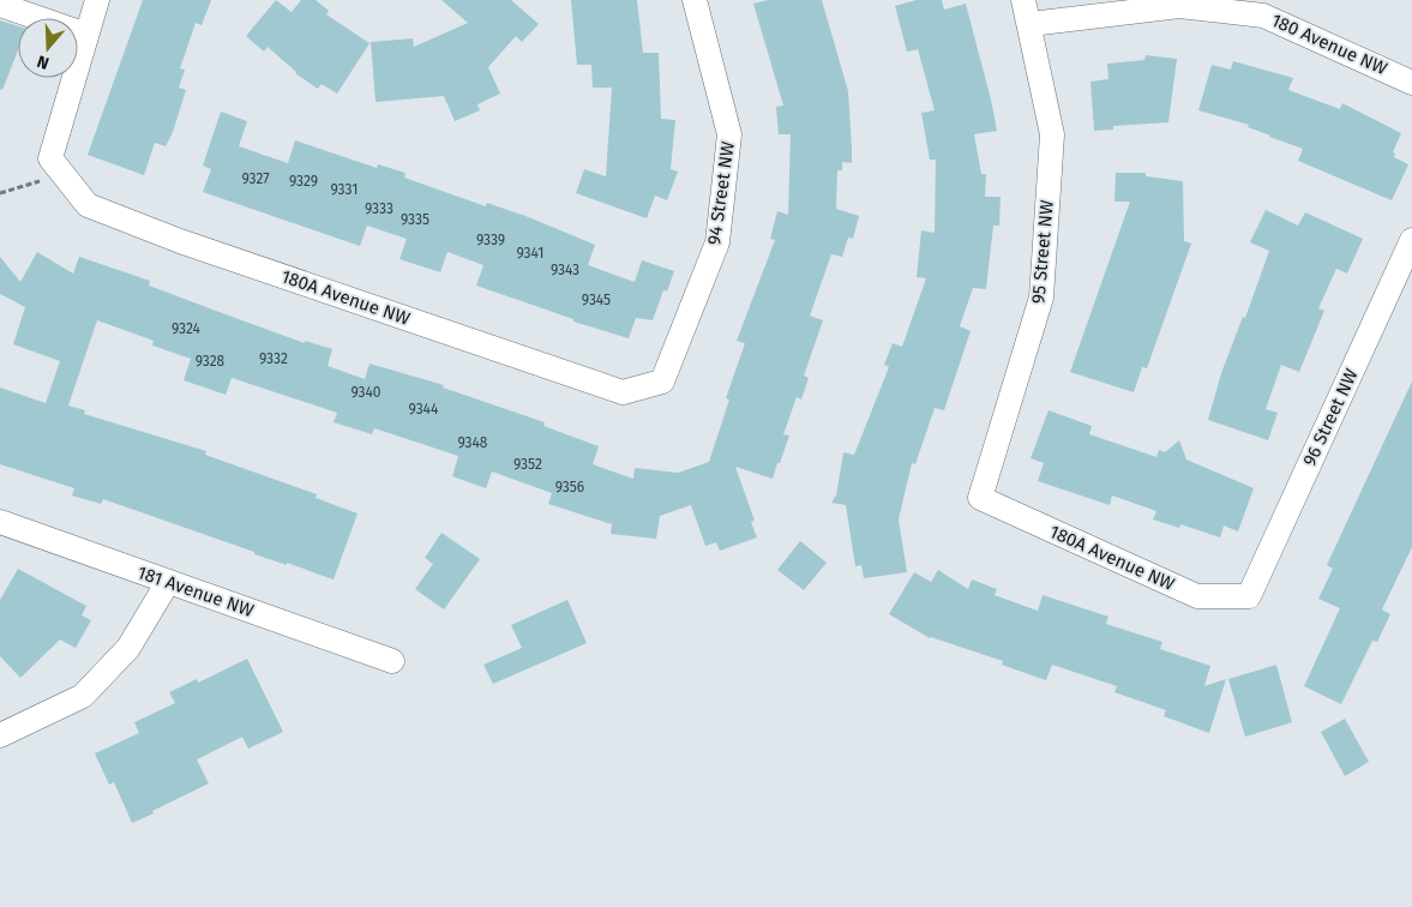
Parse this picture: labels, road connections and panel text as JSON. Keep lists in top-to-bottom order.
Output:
{
  "streets": {
    "street": [
      "180 Avenue NW",
      "94 Street NW",
      "95 Street NW",
      "180A Avenue NW",
      "96 Street NW",
      "181 Avenue NW"
    ]
  },
  "crossings": [
    ["180 Avenue NW", "95 Street NW"],
    ["94 Street NW", "180A Avenue NW"],
    ["95 Street NW", "180A Avenue NW"],
    ["180A Avenue NW", "96 Street NW"]
  ],
  "house_numbers": [
    "9327",
    "9329",
    "9331",
    "9333",
    "9335",
    "9339",
    "9341",
    "9343",
    "9345",
    "9324",
    "9332",
    "9328",
    "9340",
    "9344",
    "9348",
    "9352",
    "9356"
  ],
  "north": "bottom"
}
